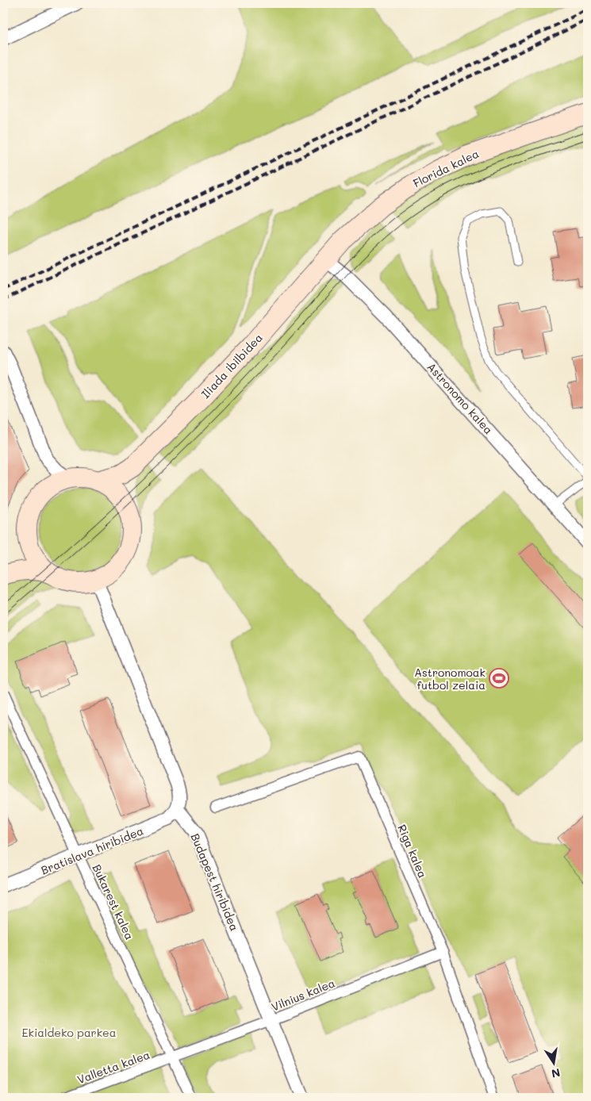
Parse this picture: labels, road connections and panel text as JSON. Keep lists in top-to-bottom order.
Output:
{
  "streets": {
    "main road": ["Florida kalea", "Iliada ibilbidea"],
    "street": [
      "Astronomo kalea",
      "Bratislava hiribidea",
      "Riga kalea",
      "Budapest hiribidea",
      "Bukarest kalea",
      "Vilnius kalea",
      "Valletta kalea"
    ]
  },
  "crossings": [
    ["Florida kalea", "Iliada ibilbidea"],
    ["Florida kalea", "Astronomo kalea"],
    ["Iliada ibilbidea", "Astronomo kalea"],
    ["Bratislava hiribidea", "Budapest hiribidea"],
    ["Bratislava hiribidea", "Bukarest kalea"],
    ["Riga kalea", "Vilnius kalea"],
    ["Budapest hiribidea", "Vilnius kalea"],
    ["Bukarest kalea", "Vilnius kalea"],
    ["Bukarest kalea", "Valletta kalea"],
    ["Vilnius kalea", "Valletta kalea"]
  ],
  "parks": ["Ekialdeko parkea"],
  "places": {
    "sports": ["Astronomoak futbol zelaia"]
  },
  "north": "bottom"
}
